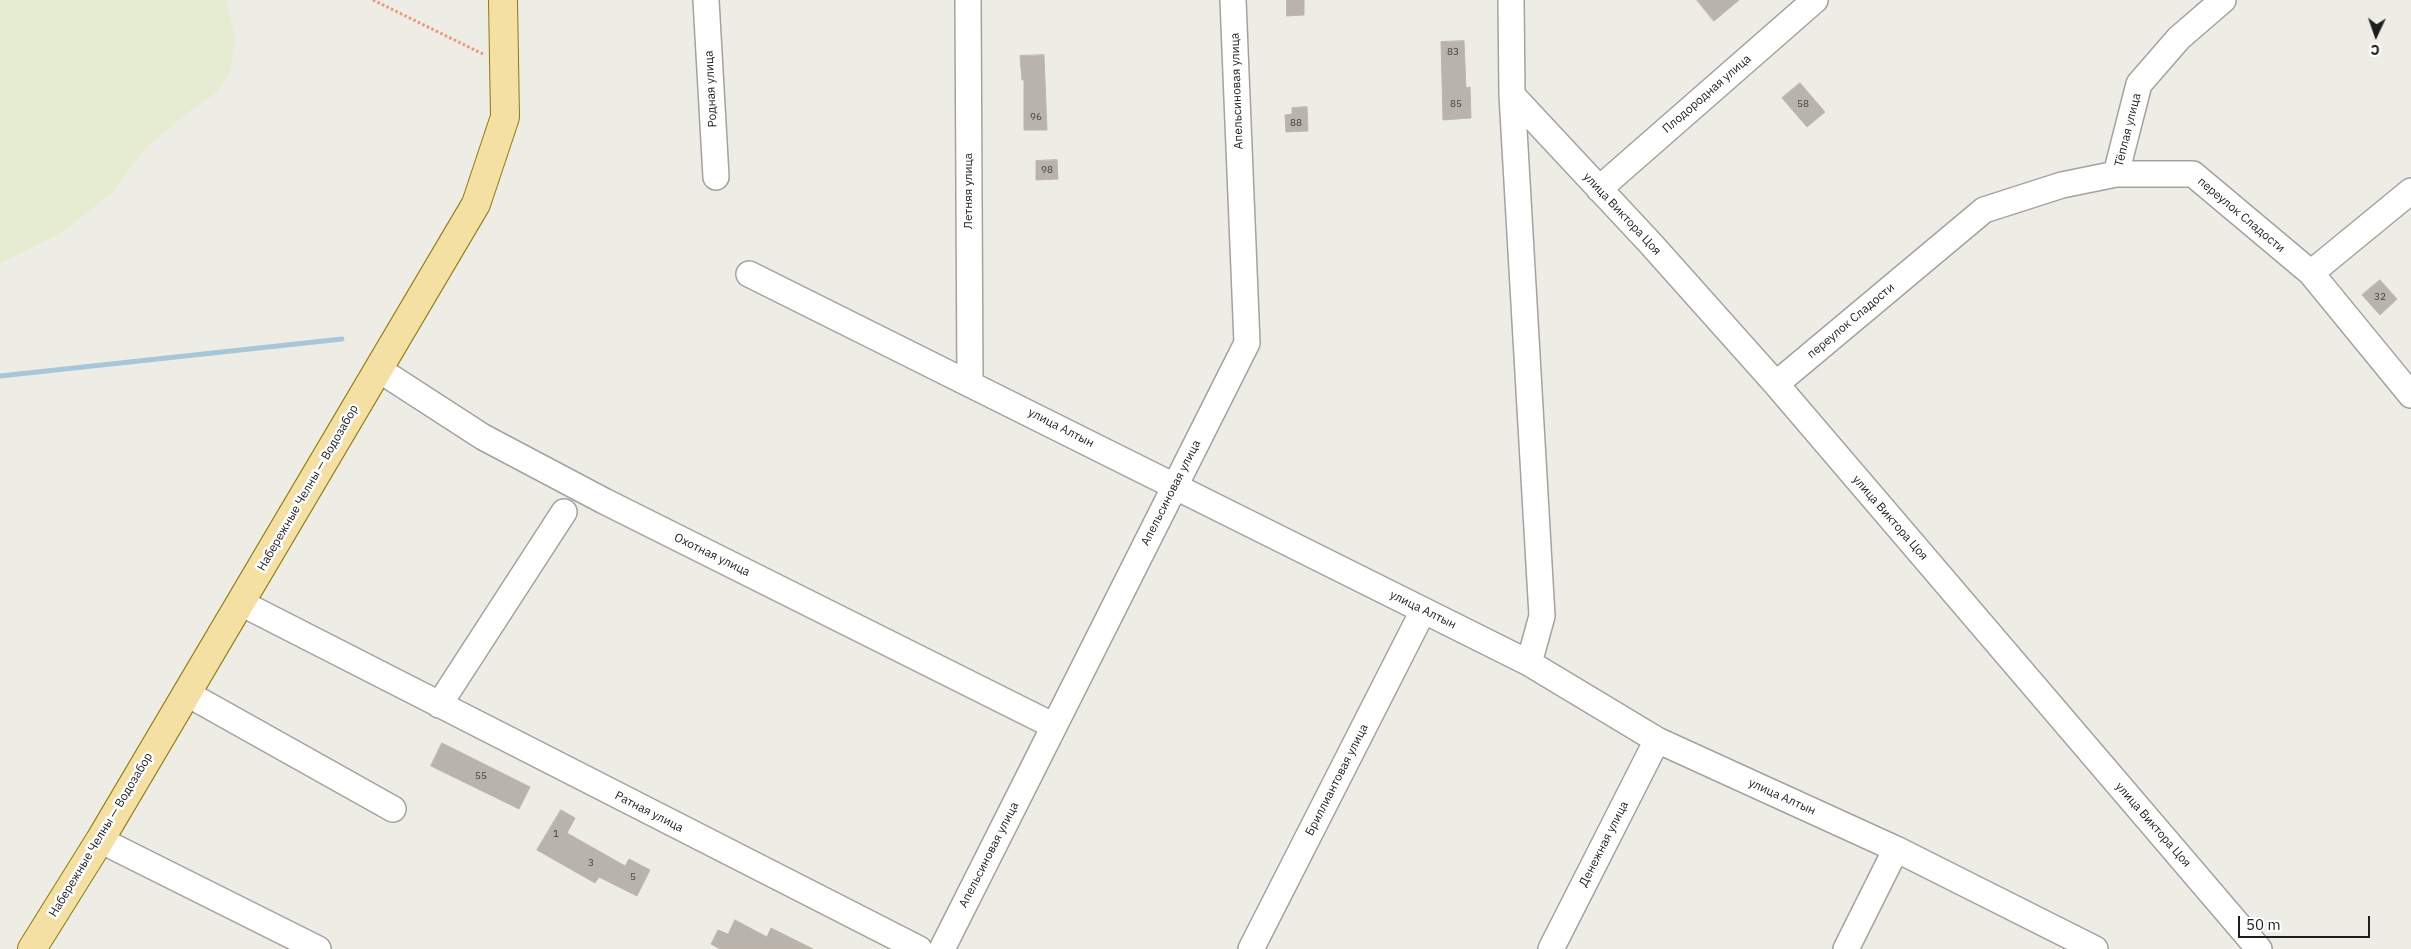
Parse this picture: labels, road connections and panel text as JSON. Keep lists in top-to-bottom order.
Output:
{
  "streets": {
    "main road": ["Набережные Челны — Водозабор"],
    "street": [
      "Родная улица",
      "Апельсиновая улица",
      "Плодородная улица",
      "Тёплая улица",
      "Летняя улица",
      "улица Виктора Цоя",
      "переулок Сладости",
      "улица Алтын",
      "Охотная улица",
      "Бриллиантовая улица",
      "Ратная улица",
      "Денежная улица"
    ]
  },
  "crossings": [
    ["Апельсиновая улица", "улица Алтын"],
    ["Апельсиновая улица", "Охотная улица"],
    ["Плодородная улица", "улица Виктора Цоя"],
    ["Тёплая улица", "переулок Сладости"],
    ["Летняя улица", "улица Алтын"],
    ["улица Виктора Цоя", "переулок Сладости"],
    ["улица Алтын", "Бриллиантовая улица"],
    ["улица Алтын", "Денежная улица"],
    ["Набережные Челны — Водозабор", "Охотная улица"],
    ["Набережные Челны — Водозабор", "Ратная улица"]
  ],
  "house_numbers": [
    "83",
    "85",
    "58",
    "96",
    "88",
    "98",
    "32",
    "55",
    "1",
    "3",
    "5"
  ],
  "scale_bar": "50 m",
  "north": "bottom"
}
